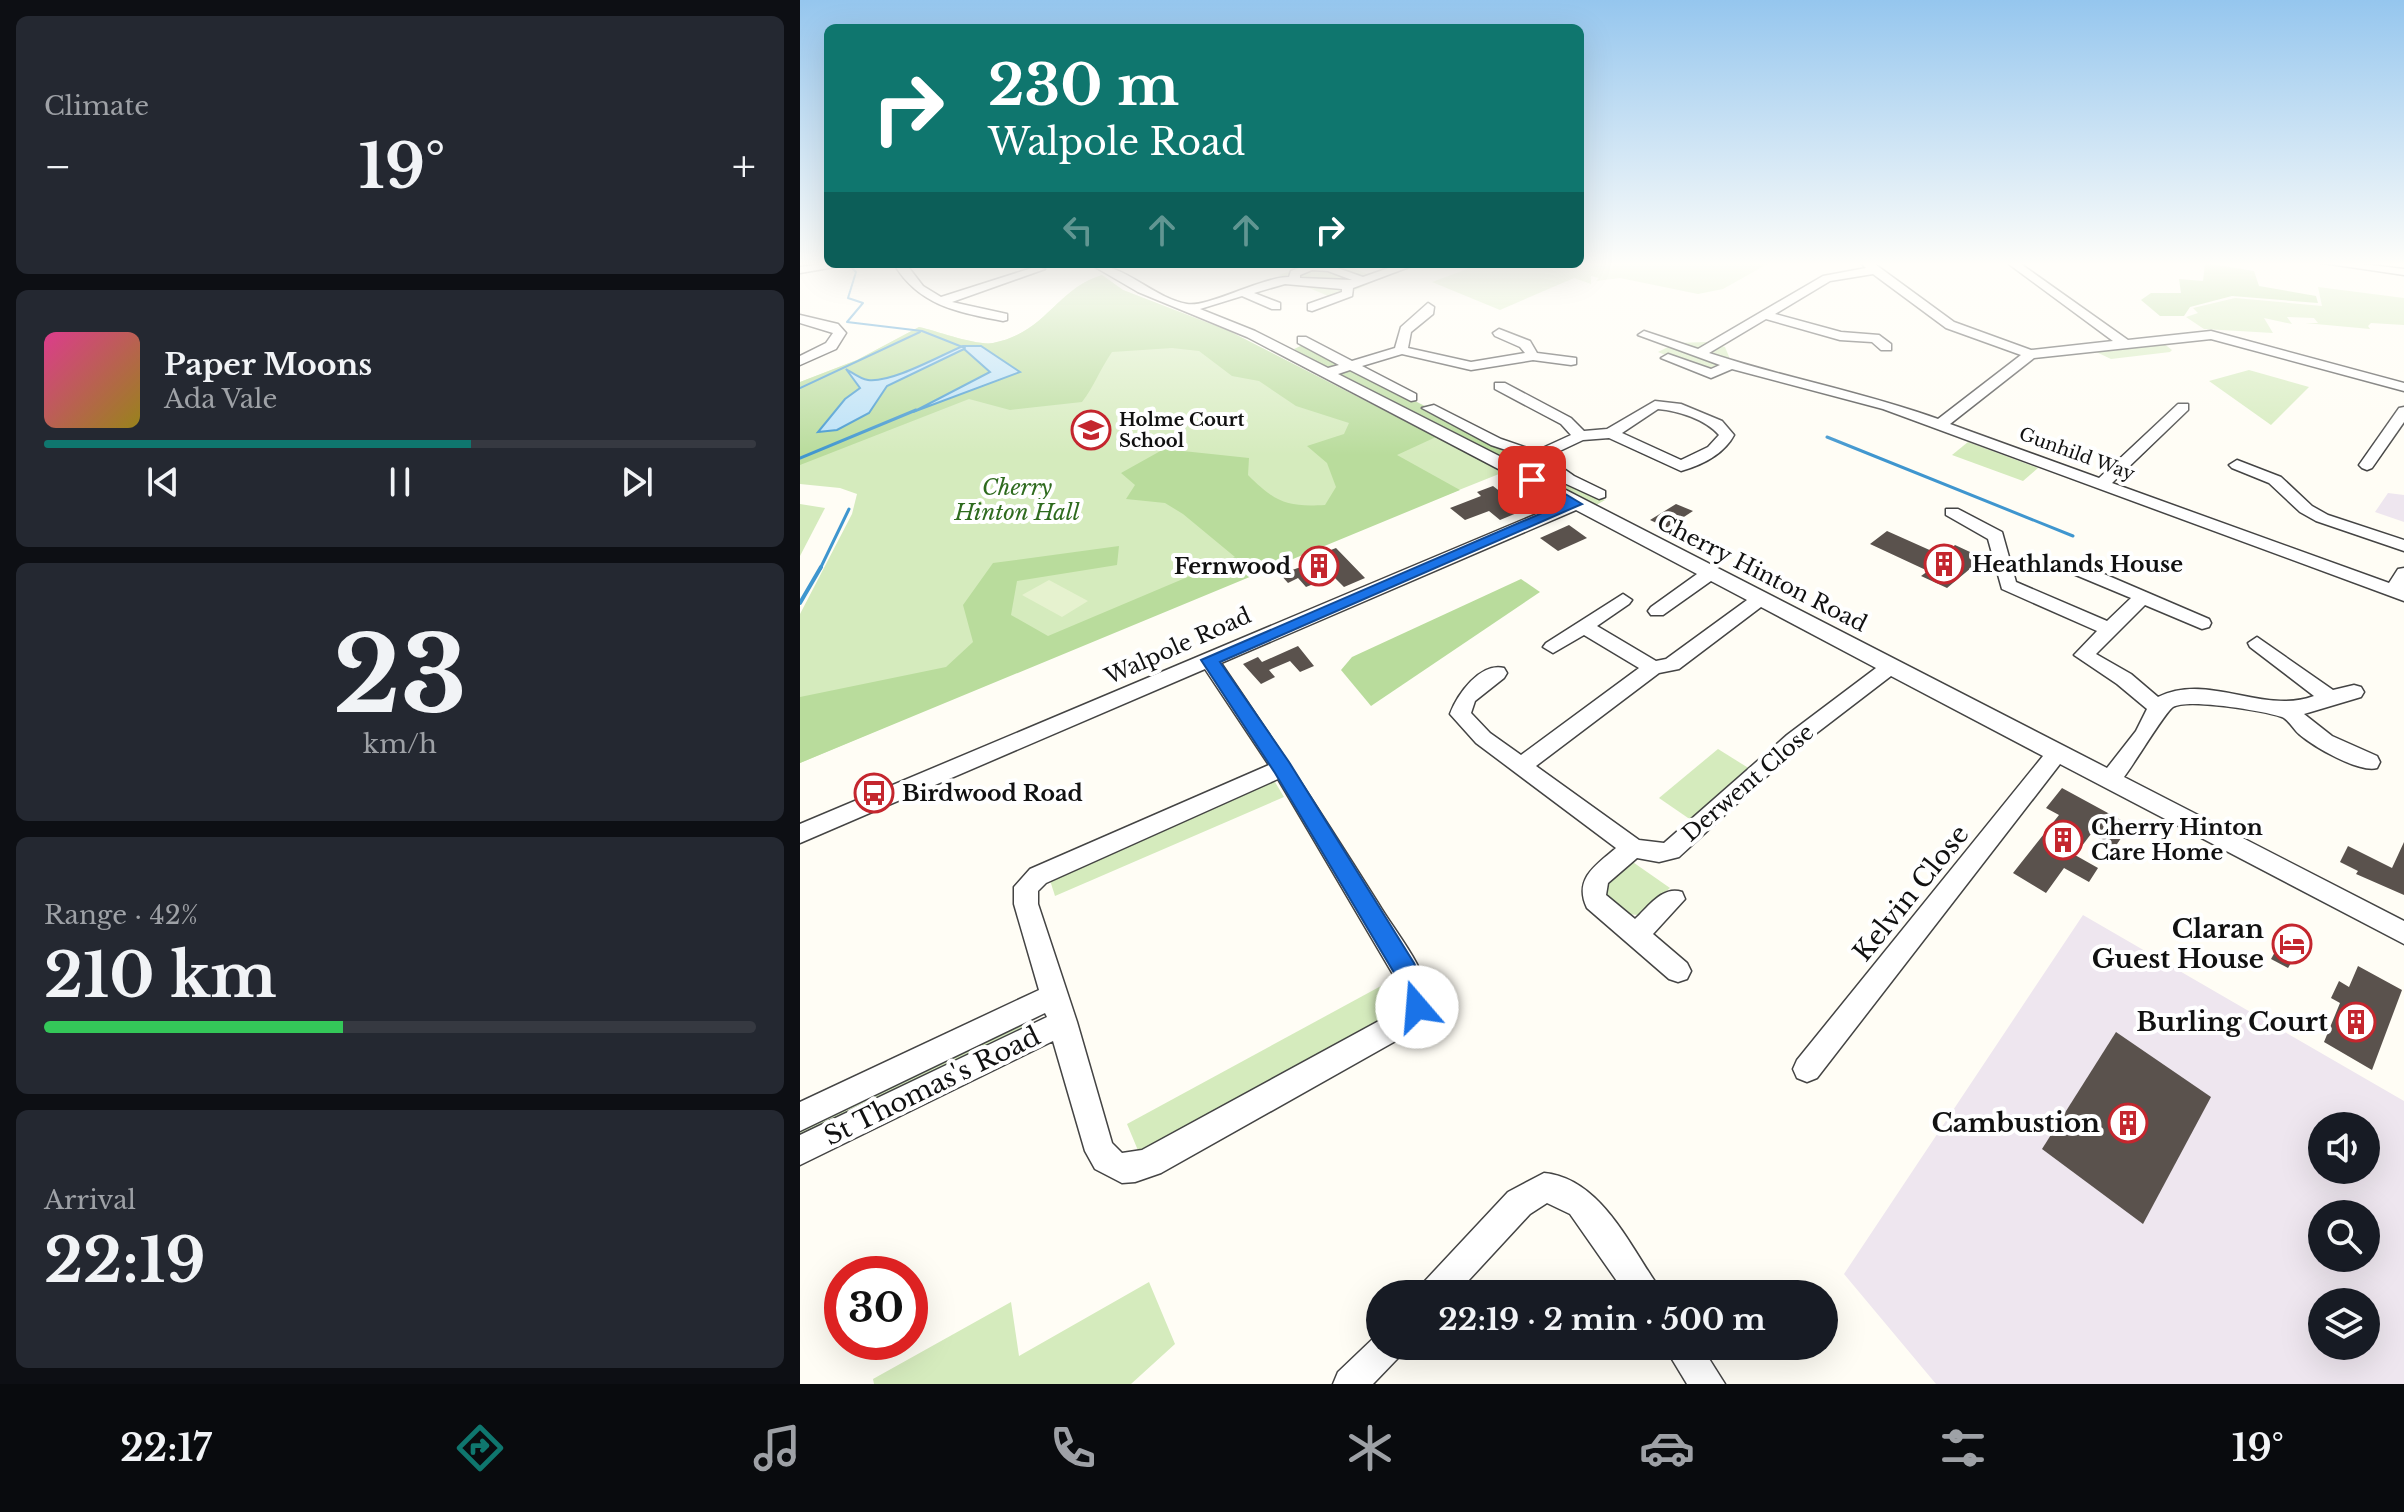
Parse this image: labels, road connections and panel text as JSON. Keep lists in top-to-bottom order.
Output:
{
  "streets": {
    "street": [
      "Gunhild Way",
      "Cherry Hinton Road",
      "Walpole Road",
      "Derwent Close",
      "Kelvin Close",
      "St Thomas's Road"
    ]
  },
  "crossings": [
    ["Cherry Hinton Road", "Walpole Road"],
    ["Cherry Hinton Road", "Derwent Close"],
    ["Cherry Hinton Road", "Kelvin Close"]
  ],
  "parks": ["Cherry Hinton Hall"],
  "places": {
    "school or university": ["Holme Court School"],
    "building": [
      "Heathlands House",
      "Fernwood",
      "Cherry Hinton Care Home",
      "Burling Court",
      "Cambustion"
    ],
    "bus stop": ["Birdwood Road"],
    "hotel": ["Claran Guest House"]
  },
  "page": {
    "tile": [
      "Climate",
      ["23", "km/h"],
      ["Range · 42%", "210 km"],
      ["Arrival", "22:19"]
    ],
    "turn": ["230 m", "Walpole Road"],
    "heat": ["−", "19°", "+"],
    "song": ["Paper Moons", "Ada Vale"],
    "limit": "30",
    "trip": "22:19 · 2 min · 500 m",
    "tabs": ["22:17", "19°"]
  }
}
